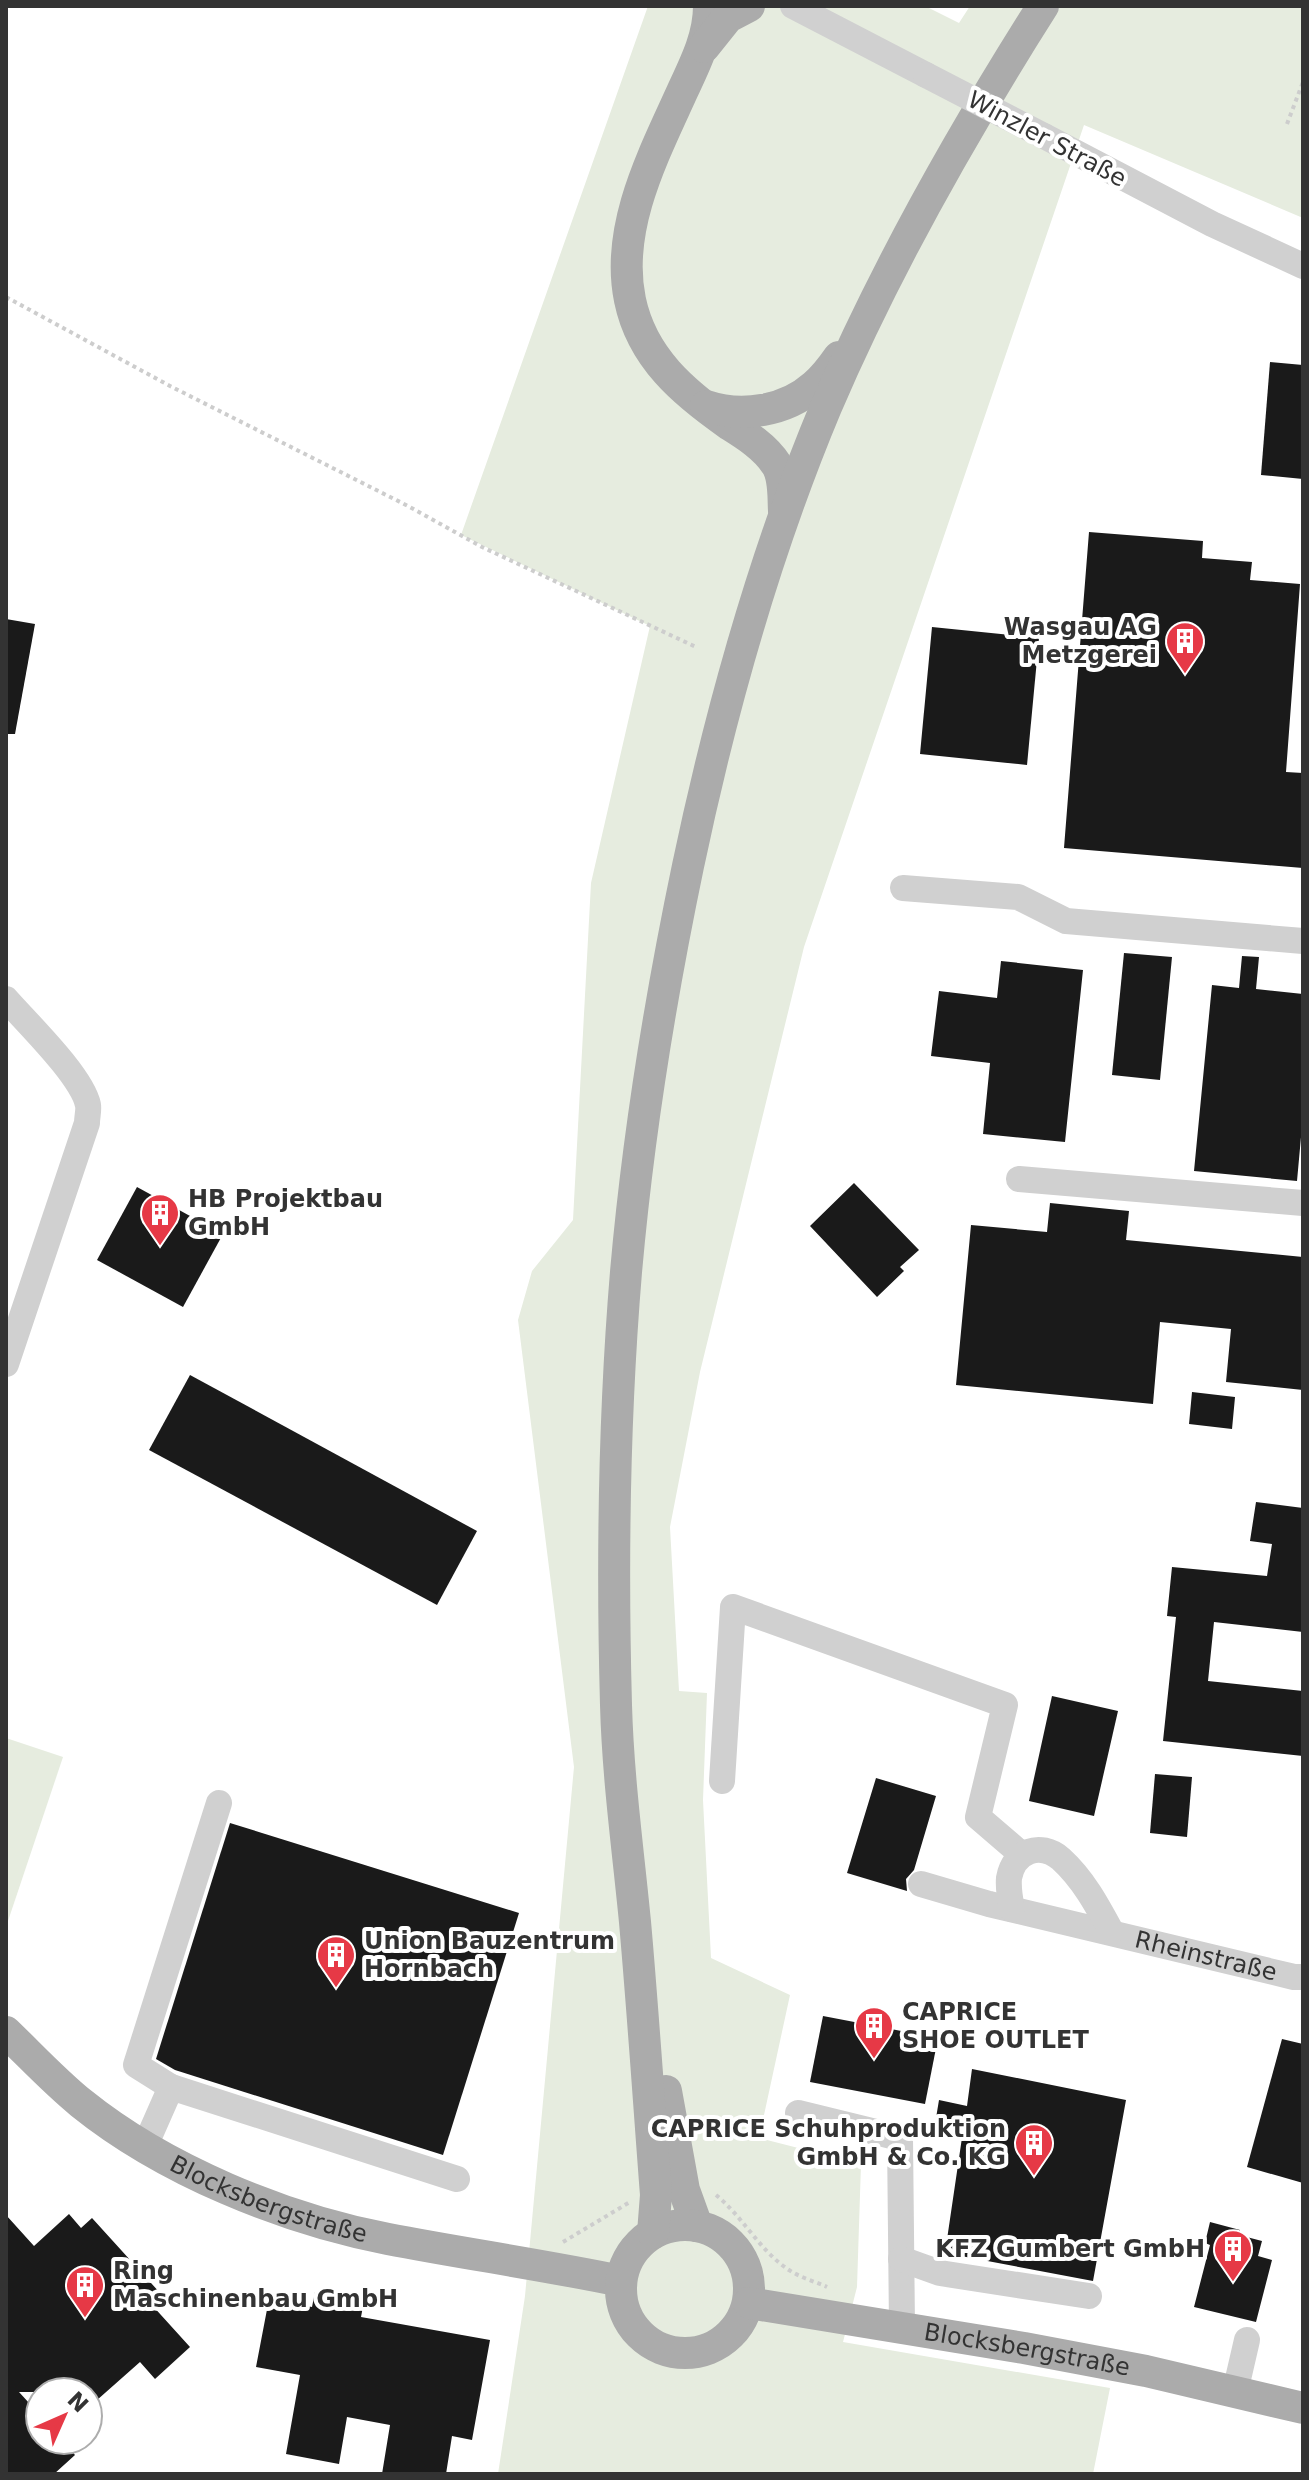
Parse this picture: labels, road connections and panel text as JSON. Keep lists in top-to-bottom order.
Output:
{
  "streets": {
    "main road": ["Blocksbergstraße"],
    "street": ["Winzler Straße", "Rheinstraße"]
  },
  "places": {
    "building": [
      "Wasgau AG Metzgerei",
      "HB Projektbau GmbH",
      "Union Bauzentrum Hornbach",
      "CAPRICE SHOE OUTLET",
      "CAPRICE Schuhproduktion GmbH & Co. KG",
      "KFZ Gumbert GmbH",
      "Ring Maschinenbau GmbH"
    ]
  },
  "north": "top right"
}
